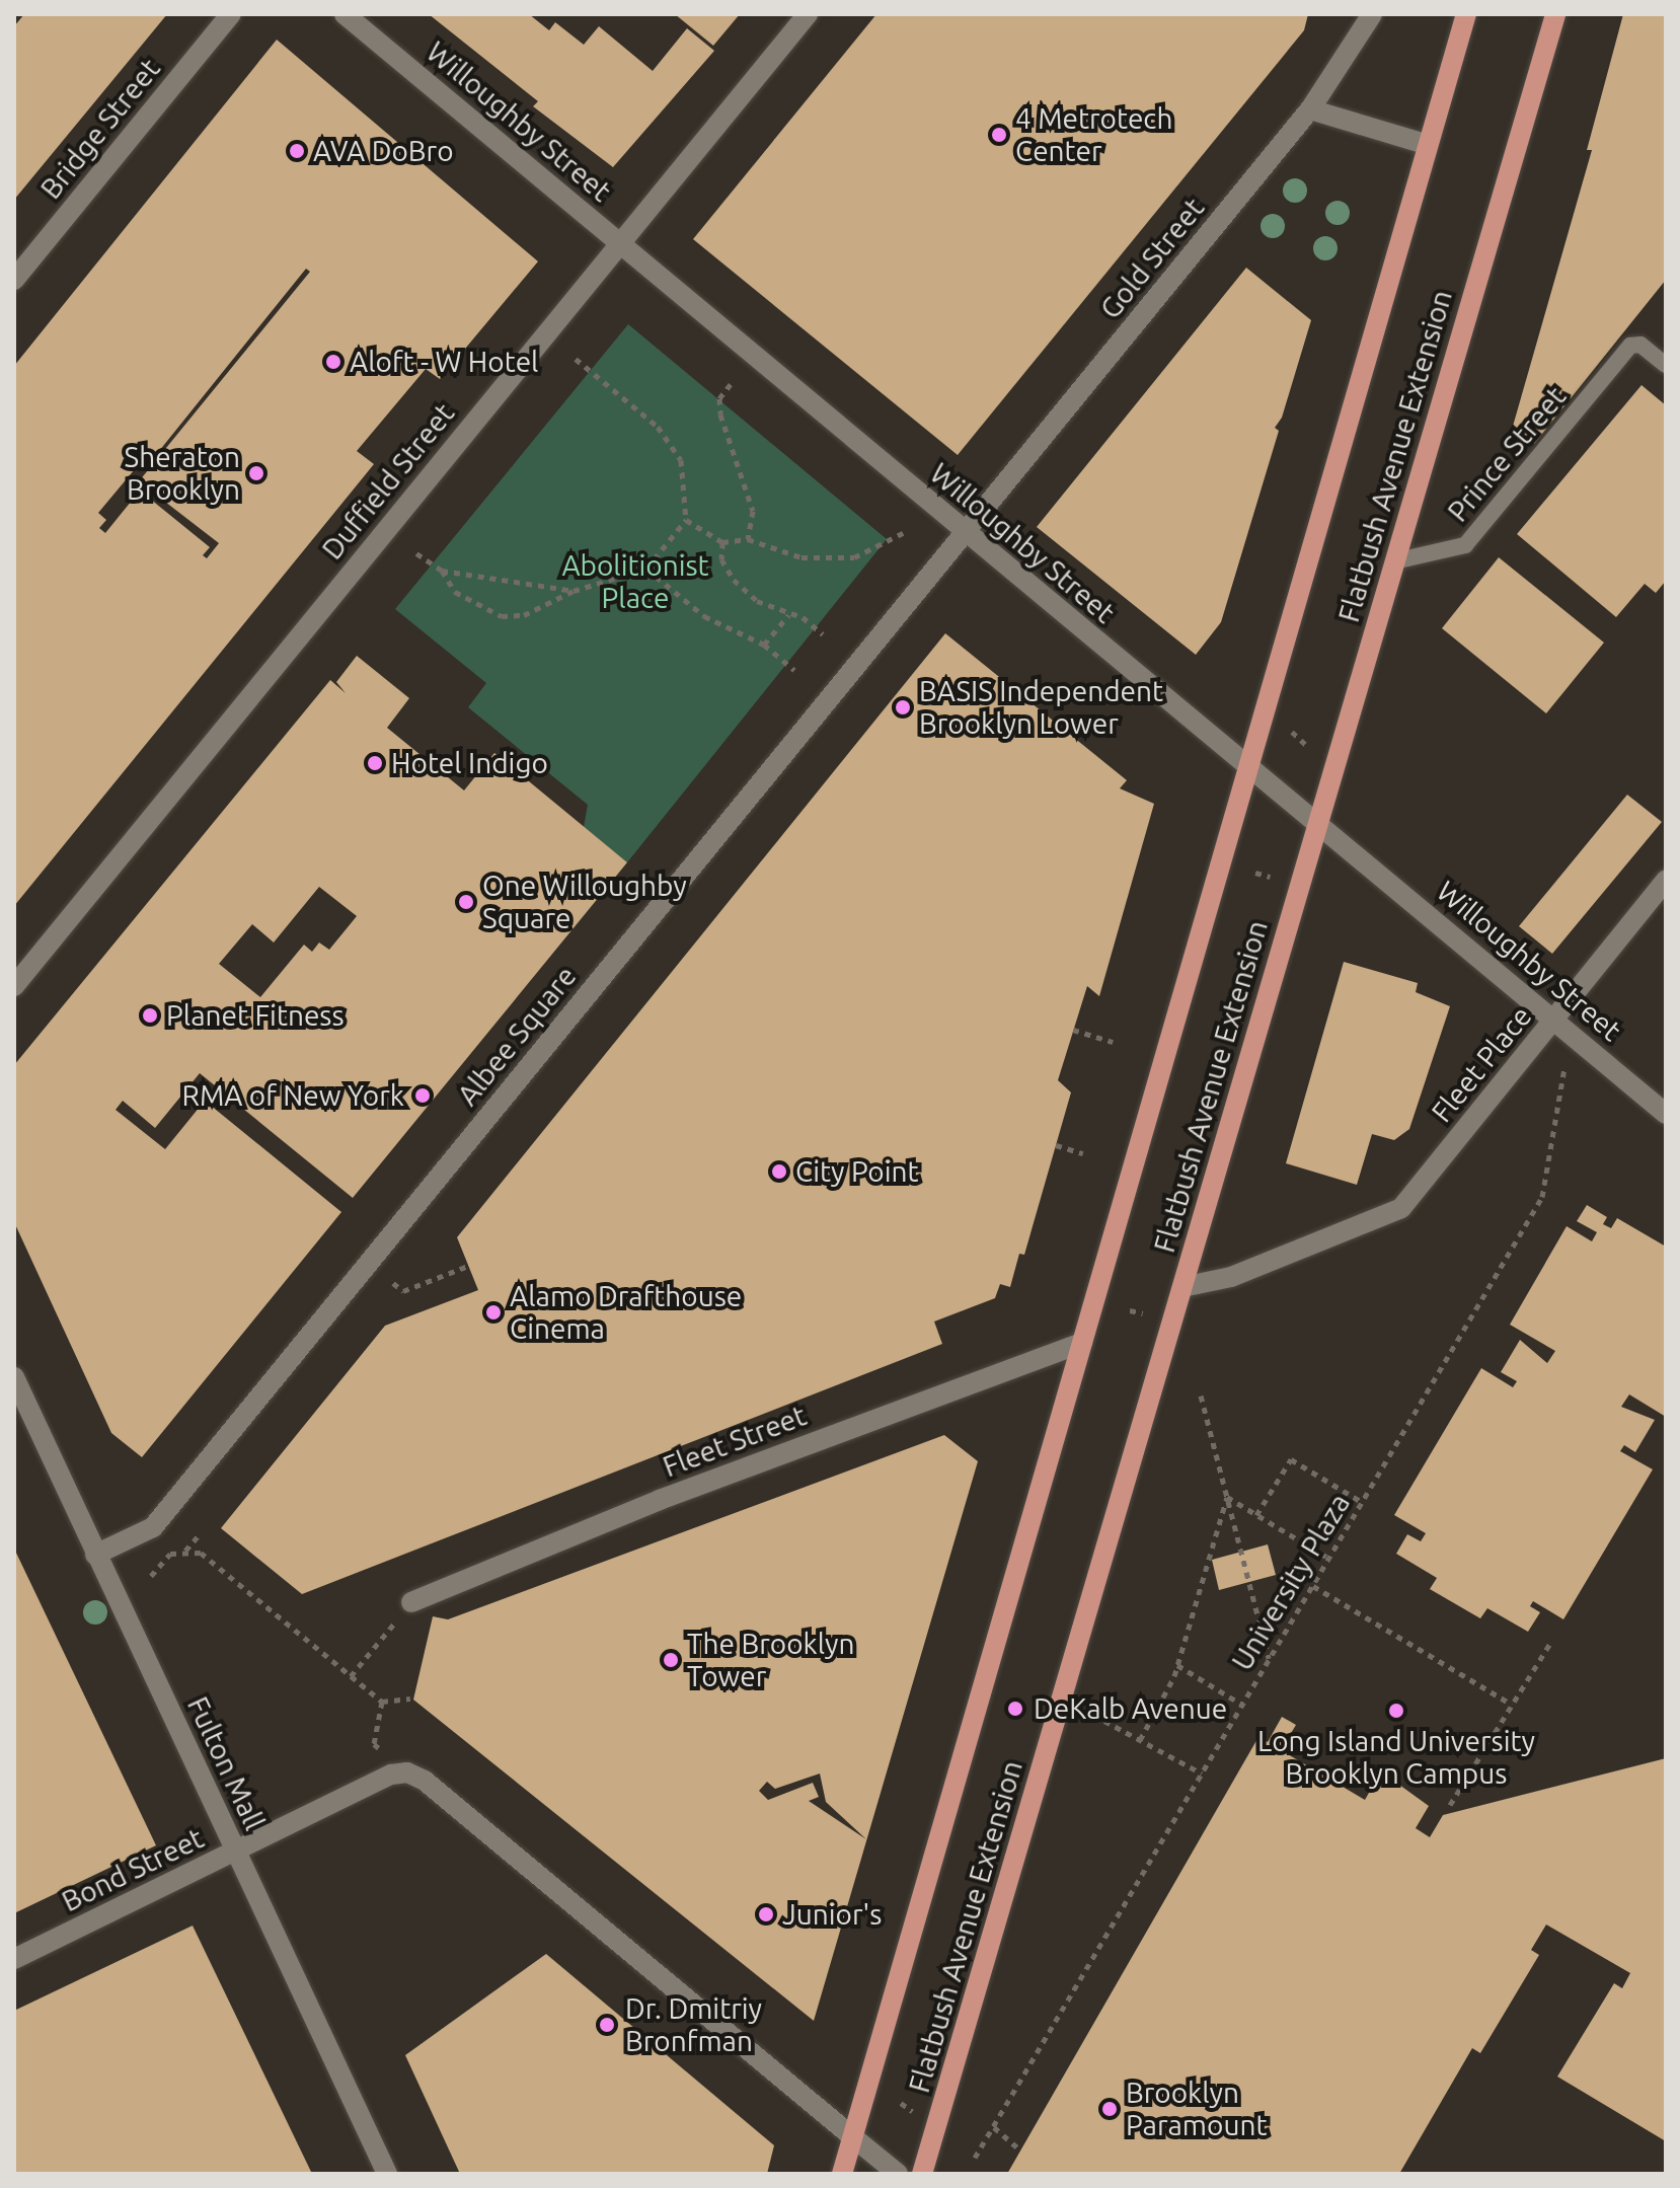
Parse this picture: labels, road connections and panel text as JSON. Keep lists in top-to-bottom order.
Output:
{
  "streets": {
    "main road": ["Flatbush Avenue Extension"],
    "street": [
      "Willoughby Street",
      "Bridge Street",
      "Gold Street",
      "Duffield Street",
      "Albee Square",
      "Fleet Place",
      "Fleet Street",
      "Fulton Mall",
      "Bond Street"
    ],
    "lane": ["Prince Street"],
    "path": ["University Plaza"]
  },
  "crossings": [
    ["Willoughby Street", "Gold Street"],
    ["Willoughby Street", "Flatbush Avenue Extension"],
    ["Willoughby Street", "Duffield Street"],
    ["Willoughby Street", "Albee Square"],
    ["Willoughby Street", "Fleet Place"],
    ["Gold Street", "Albee Square"],
    ["Prince Street", "Flatbush Avenue Extension"],
    ["Flatbush Avenue Extension", "Fleet Place"],
    ["Flatbush Avenue Extension", "Fleet Street"],
    ["Albee Square", "Fulton Mall"],
    ["Fulton Mall", "Bond Street"]
  ],
  "parks": ["Abolitionist Place"],
  "places": [
    "4 Metrotech Center",
    "AVA DoBro",
    "Aloft - W Hotel",
    "Sheraton Brooklyn",
    "BASIS Independent Brooklyn Lower",
    "Hotel Indigo",
    "One Willoughby Square",
    "Planet Fitness",
    "RMA of New York",
    "City Point",
    "Alamo Drafthouse Cinema",
    "The Brooklyn Tower",
    "DeKalb Avenue",
    "Long Island University Brooklyn Campus",
    "Junior's",
    "Dr. Dmitriy Bronfman",
    "Brooklyn Paramount"
  ]
}
